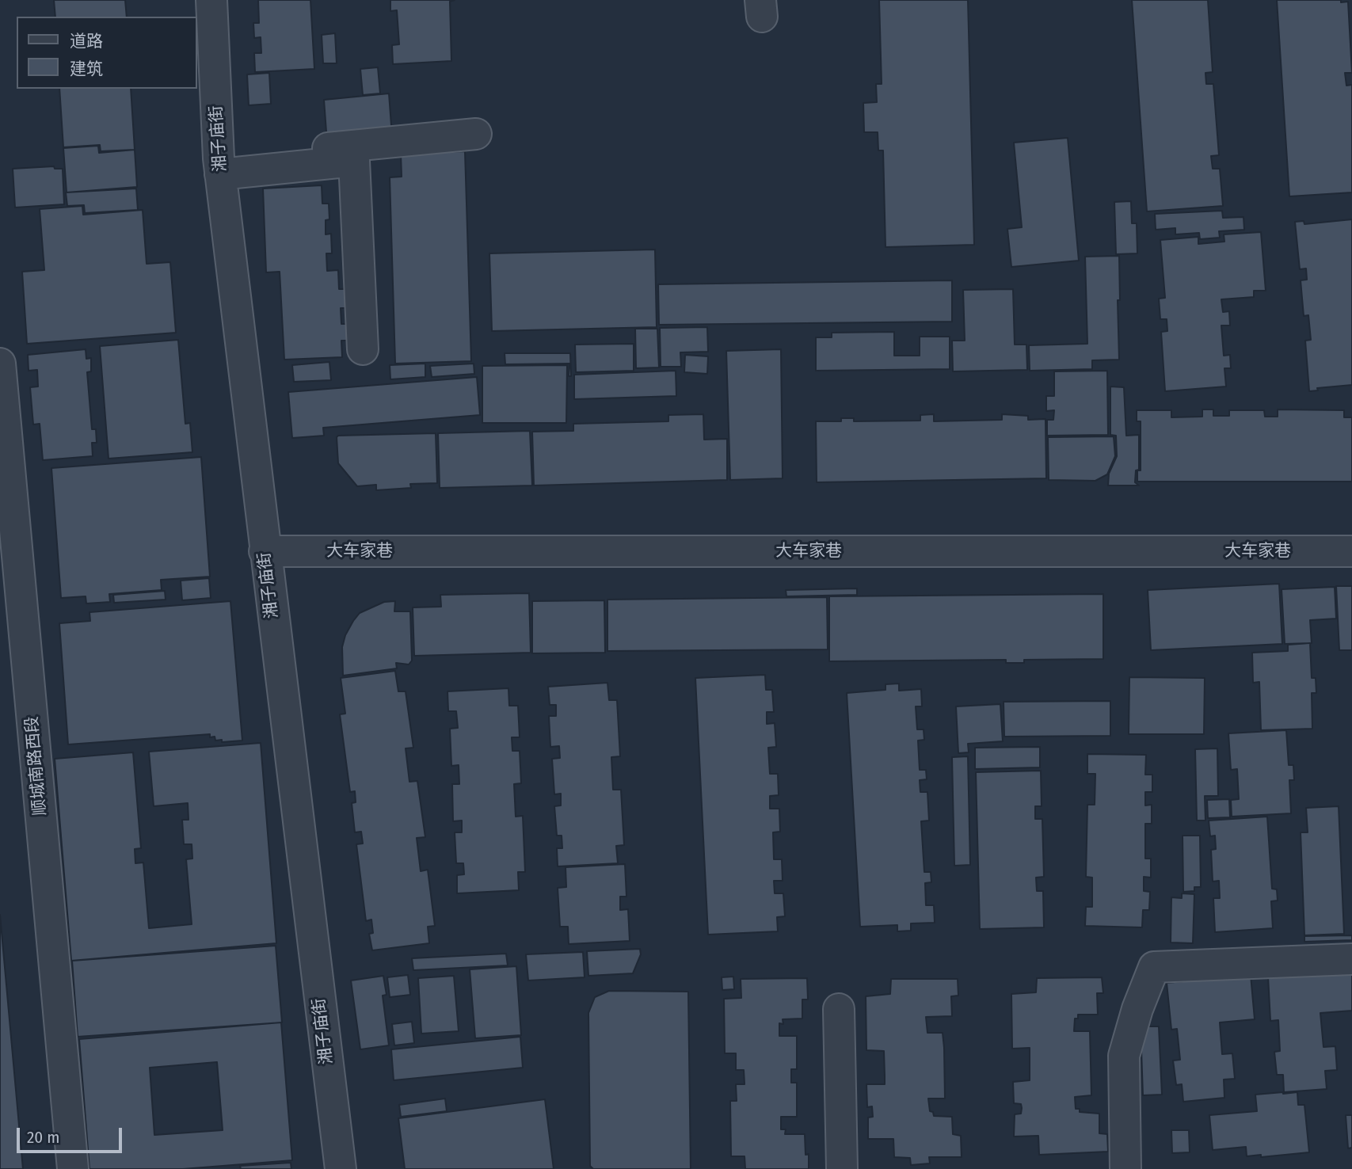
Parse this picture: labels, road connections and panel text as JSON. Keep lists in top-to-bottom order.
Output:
{
  "streets": {
    "street": ["湘子庙街", "大车家巷", "顺城南路西段"]
  },
  "crossings": [
    ["湘子庙街", "大车家巷"]
  ],
  "legend": ["道路", "建筑"],
  "scale_bar": "20 m"
}
